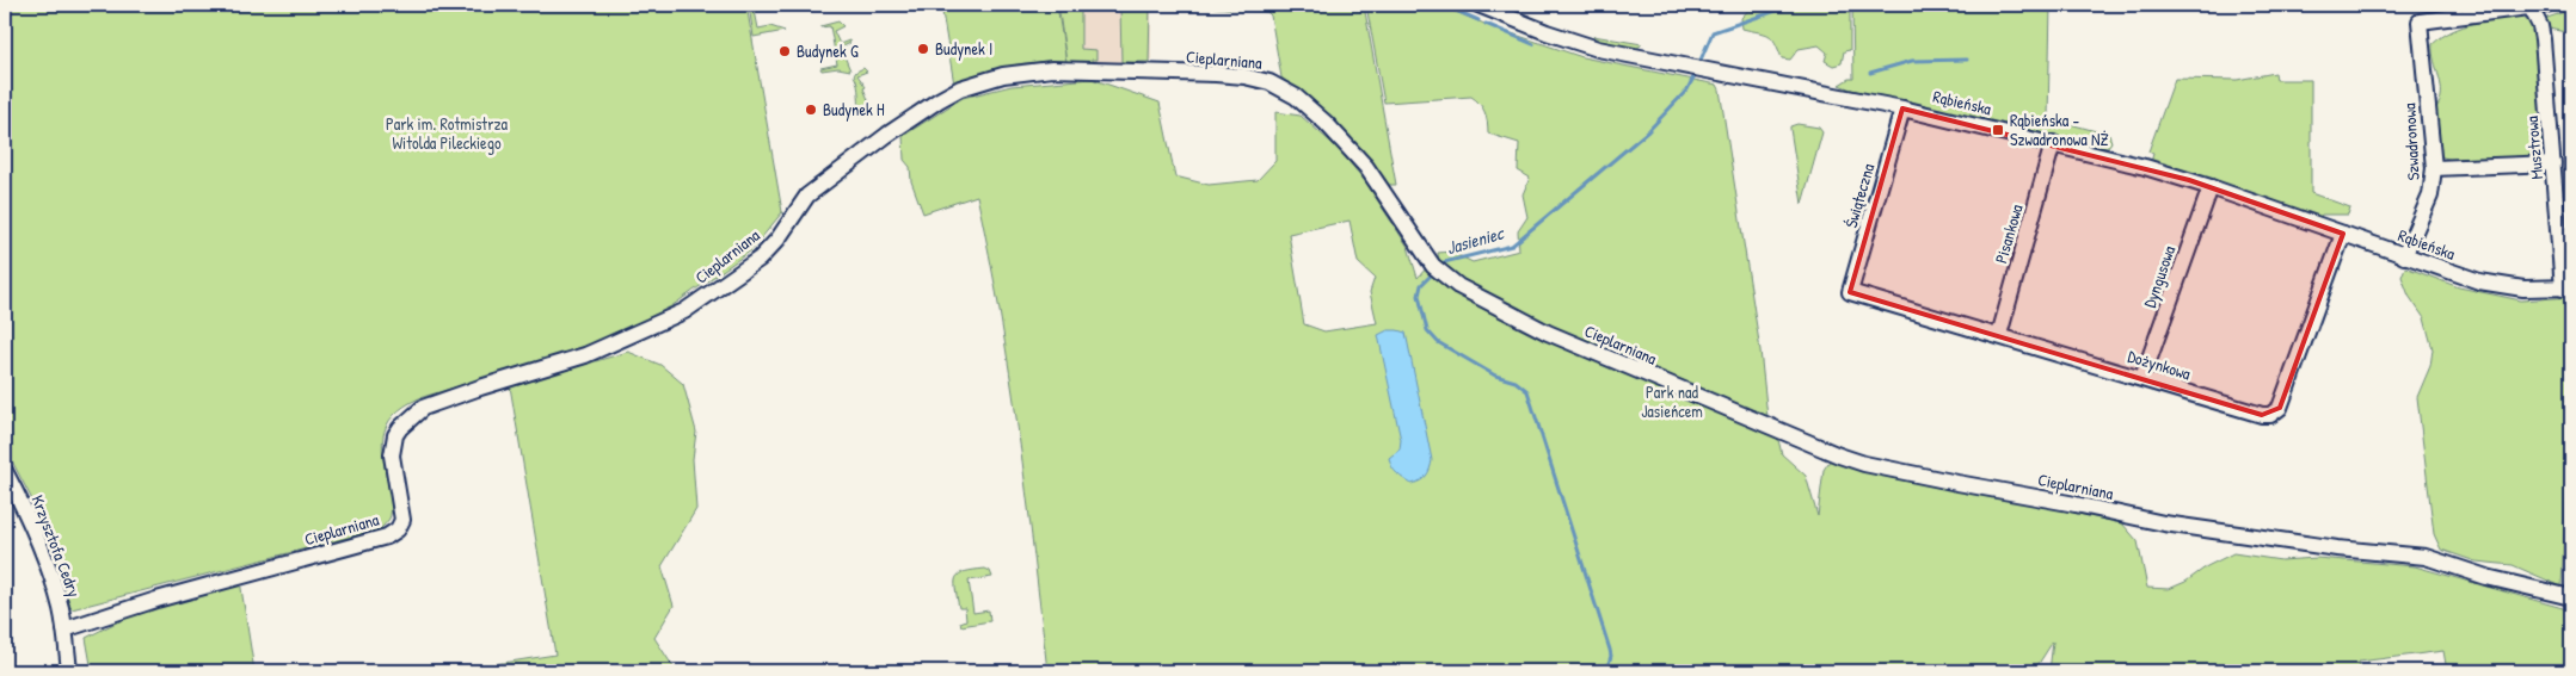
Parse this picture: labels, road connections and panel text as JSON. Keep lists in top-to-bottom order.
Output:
{
  "streets": {
    "street": [
      "Cieplarniana",
      "Rąbieńska",
      "Szwadronowa",
      "Musztrowa",
      "Świąteczna",
      "Pisankowa",
      "Dyngusowa",
      "Dożynkowa",
      "Krzysztofa Cedry"
    ]
  },
  "crossings": [
    ["Cieplarniana", "Krzysztofa Cedry"],
    ["Rąbieńska", "Szwadronowa"],
    ["Rąbieńska", "Musztrowa"],
    ["Rąbieńska", "Świąteczna"],
    ["Rąbieńska", "Pisankowa"],
    ["Rąbieńska", "Dyngusowa"],
    ["Rąbieńska", "Dożynkowa"],
    ["Szwadronowa", "Musztrowa"],
    ["Świąteczna", "Dożynkowa"],
    ["Pisankowa", "Dożynkowa"],
    ["Dyngusowa", "Dożynkowa"]
  ],
  "water": ["Jasieniec"],
  "parks": ["Park im. Rotmistrza Witolda Pileckiego", "Park nad Jasieńcem"],
  "places": {
    "other": ["Budynek I", "Budynek G", "Budynek H"],
    "transit": ["Rąbieńska - Szwadronowa NŻ"]
  }
}
